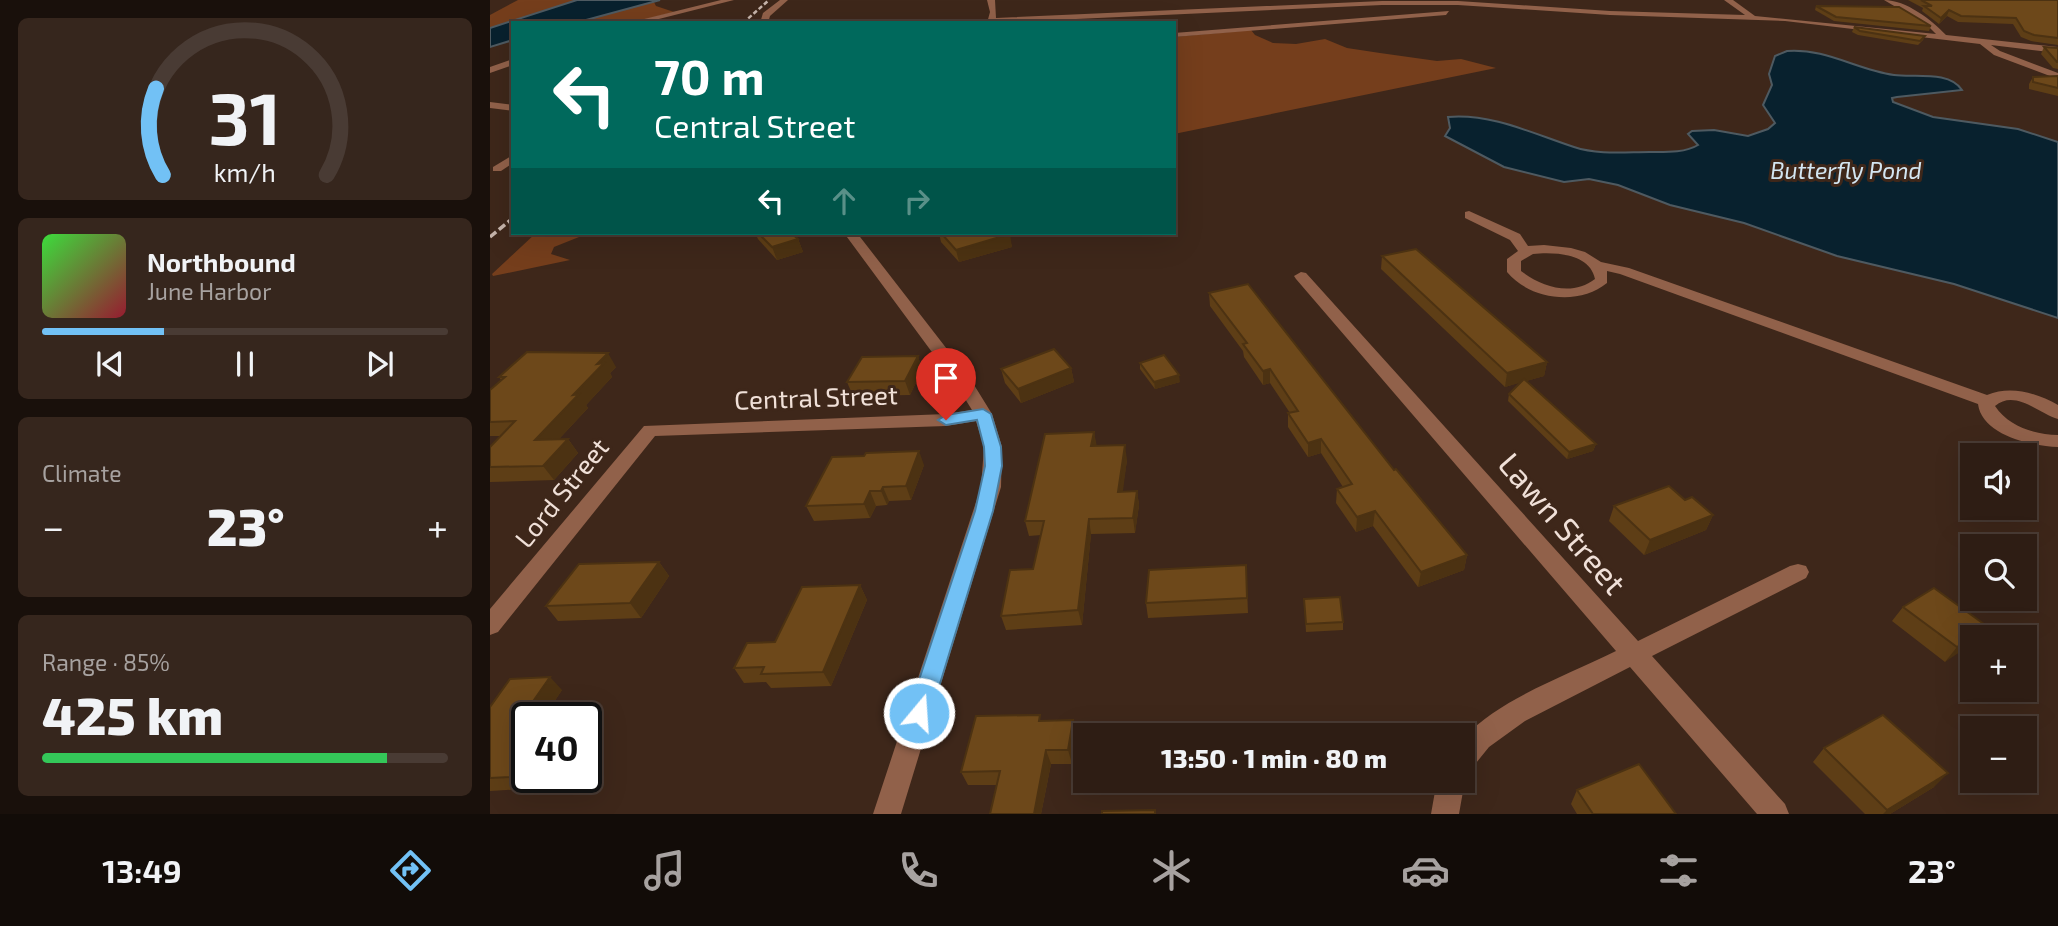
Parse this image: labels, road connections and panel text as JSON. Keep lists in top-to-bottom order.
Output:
{
  "streets": {
    "street": ["Central Street", "Lord Street", "Lawn Street"]
  },
  "crossings": [
    ["Central Street", "Lord Street"]
  ],
  "water": ["Butterfly Pond"],
  "page": {
    "turn": ["70 m", "Central Street"],
    "song": ["Northbound", "June Harbor"],
    "tile": [
      "Climate",
      ["Range · 85%", "425 km"]
    ],
    "map_buttons": ["+", "−"],
    "heat": ["−", "23°", "+"],
    "limit": "40",
    "trip": "13:50 · 1 min · 80 m",
    "tabs": ["13:49", "23°"],
    "gauge": ["31", "km/h"]
  }
}
